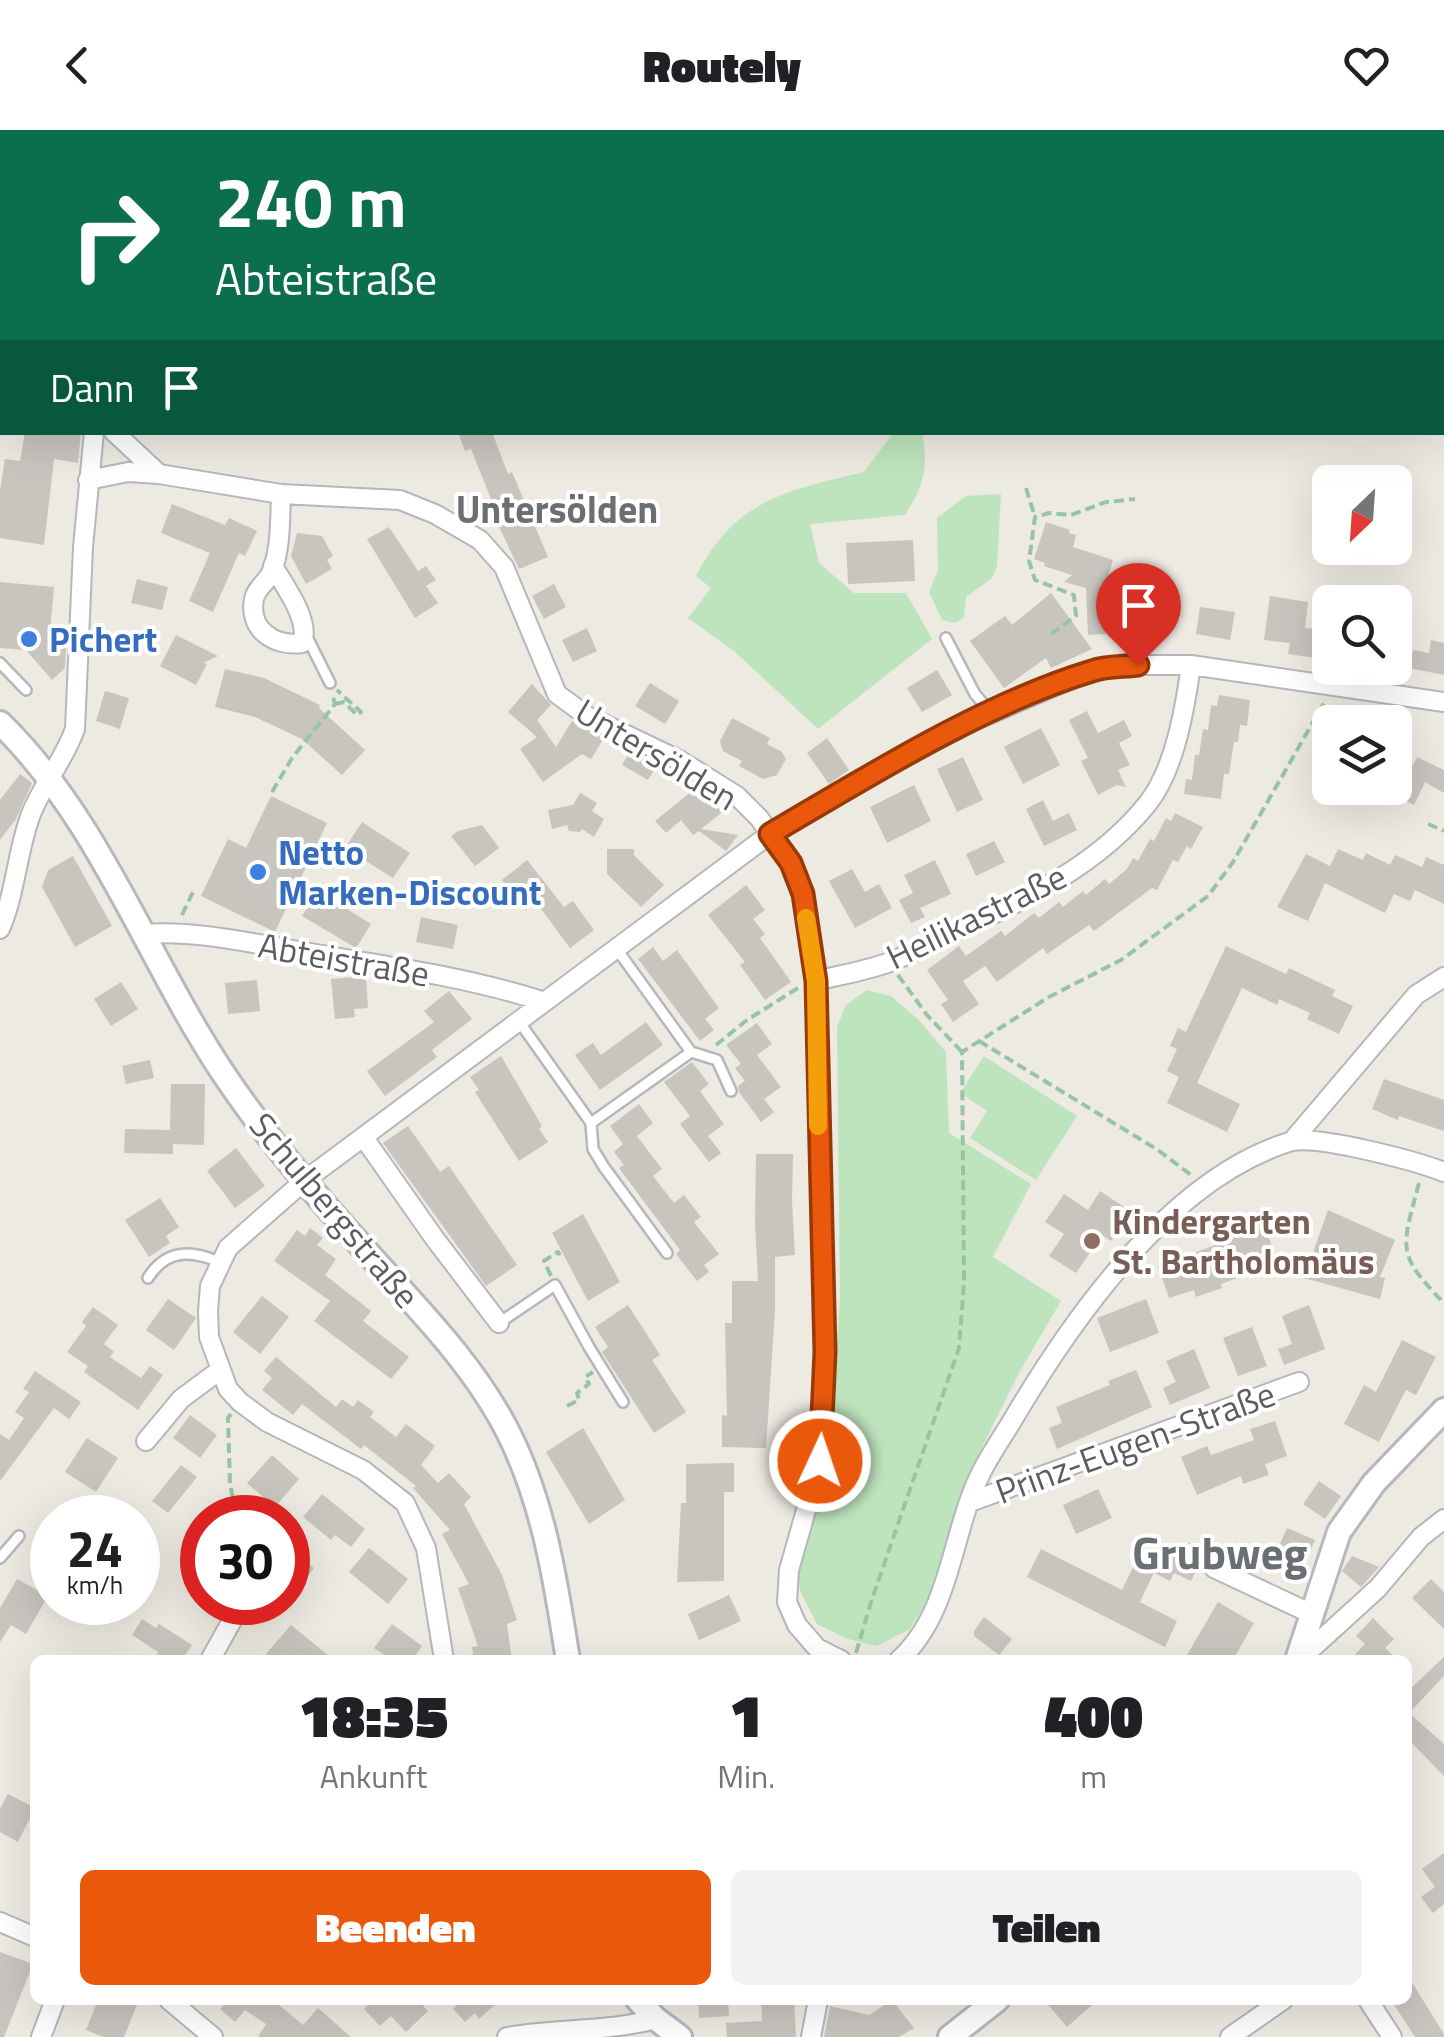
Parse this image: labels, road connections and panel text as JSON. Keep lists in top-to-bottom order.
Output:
{
  "streets": {
    "street": [
      "Untersölden",
      "Heilikastraße",
      "Abteistraße",
      "Schulbergstraße",
      "Prinz-Eugen-Straße"
    ]
  },
  "crossings": [
    ["Abteistraße", "Schulbergstraße"]
  ],
  "districts": ["Untersölden", "Grubweg"],
  "places": ["Pichert", "Netto Marken-Discount", "Kindergarten St. Bartholomäus"],
  "north": "bottom left",
  "page": {
    "header": "Routely",
    "turn": ["240 m", "Abteistraße"],
    "then": "Dann",
    "speed": "24 km/h",
    "limit": "30",
    "eta": [
      "18:35",
      "Ankunft",
      "1",
      "Min.",
      "400",
      "m"
    ],
    "buttons": ["Beenden", "Teilen"]
  }
}
